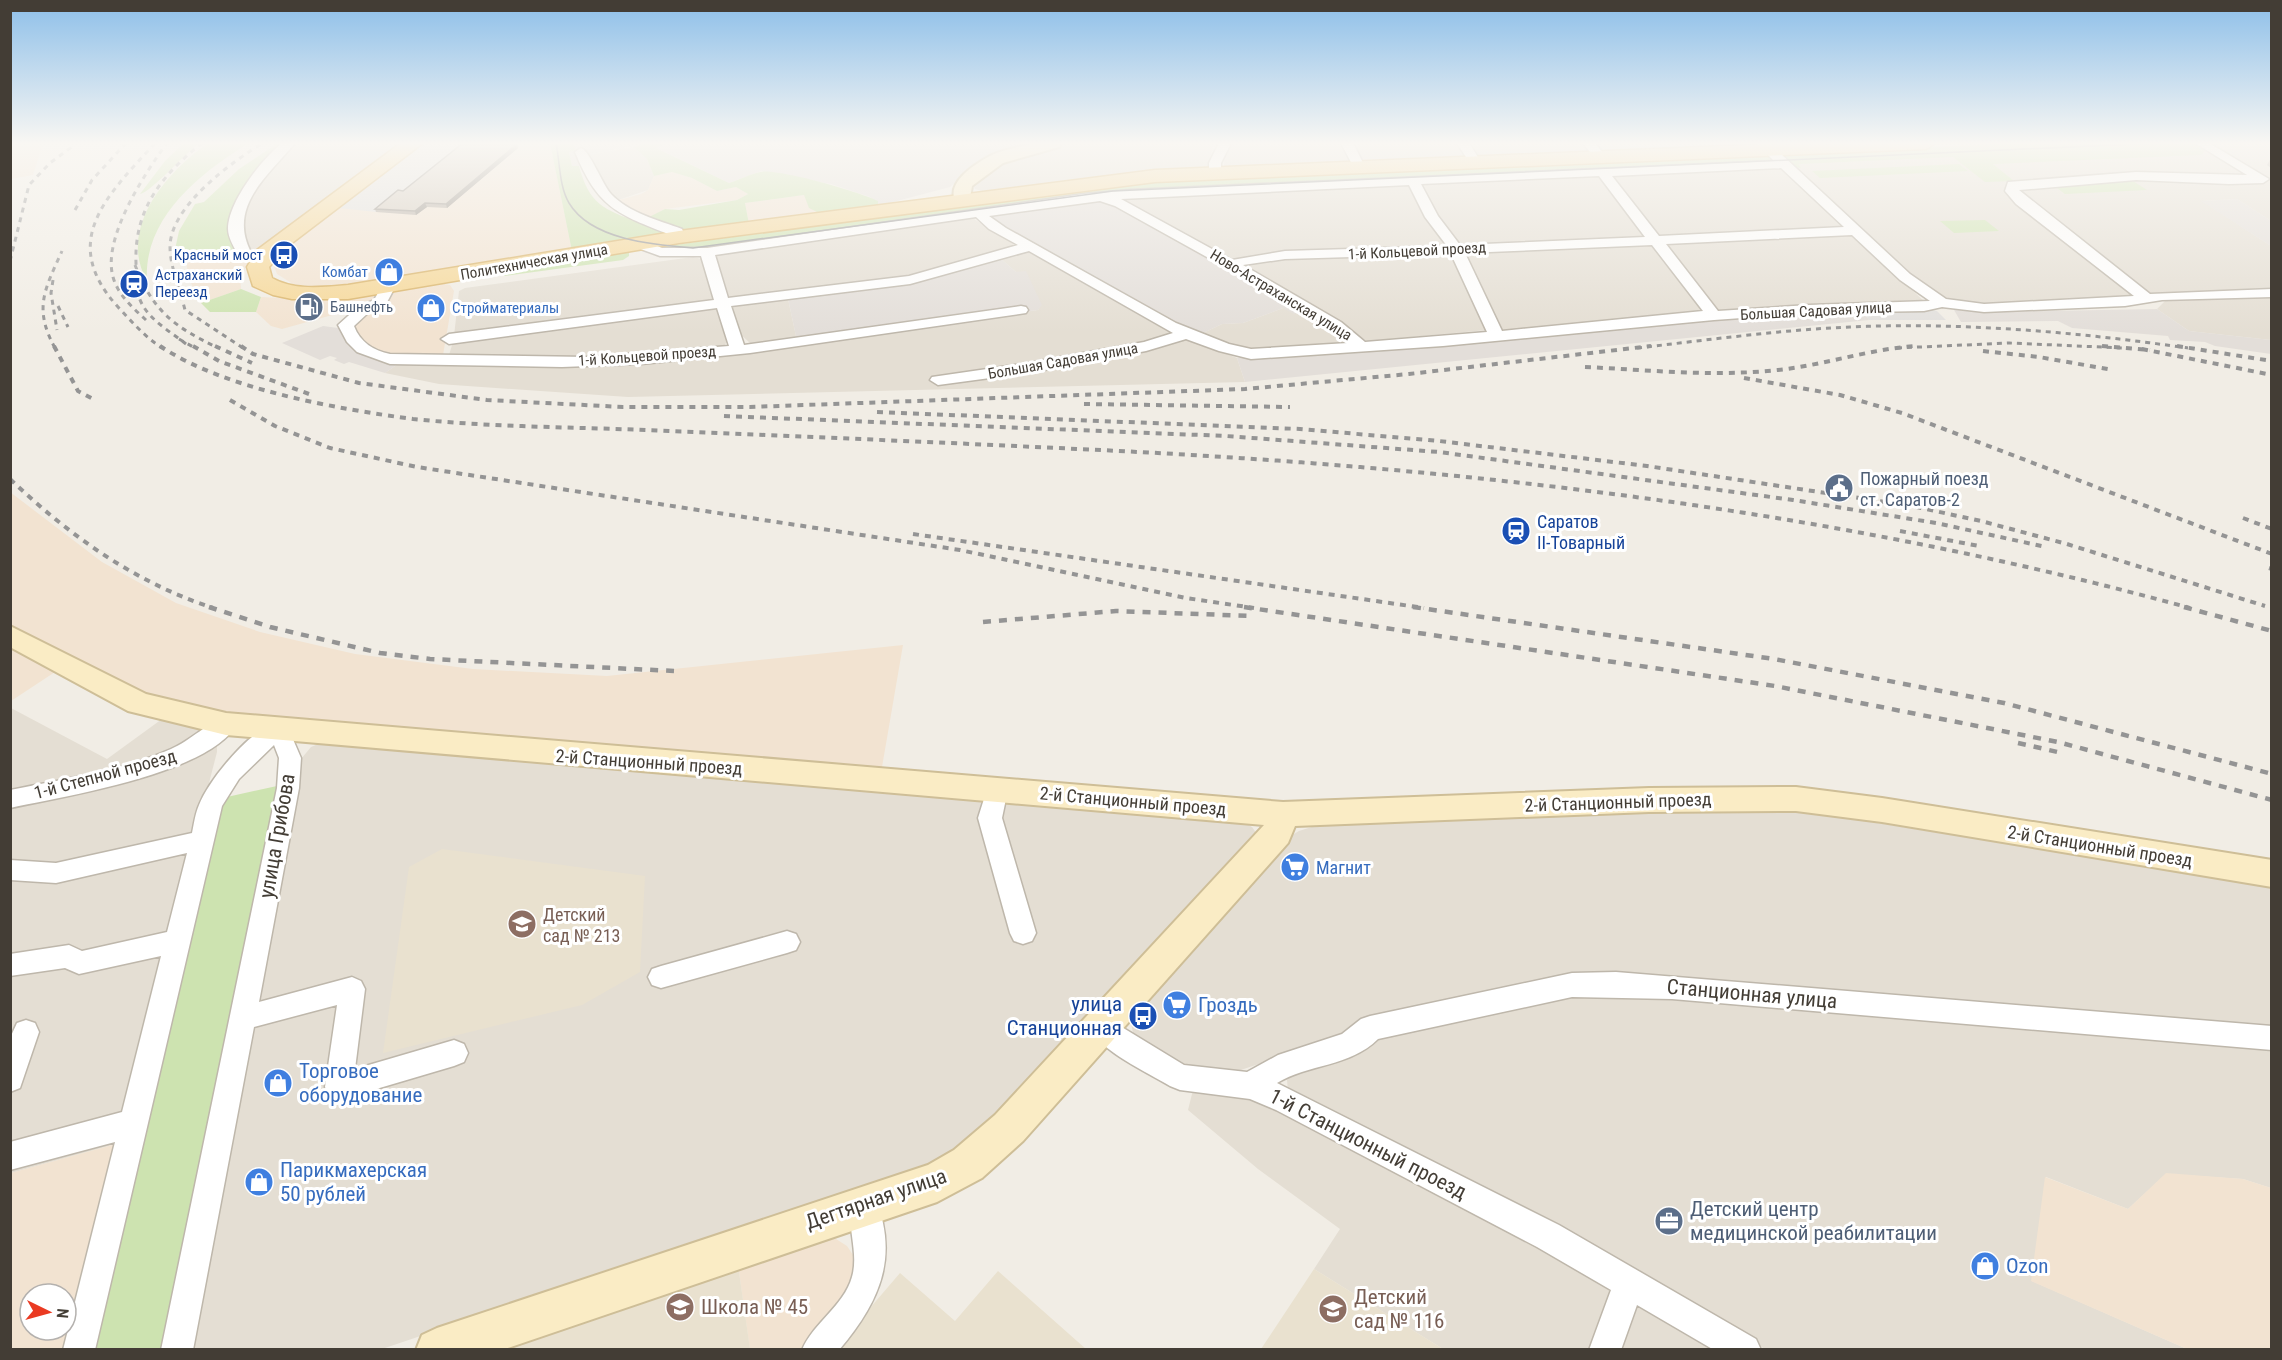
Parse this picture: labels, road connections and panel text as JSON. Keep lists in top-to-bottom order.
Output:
{
  "streets": {
    "main road": ["Политехническая улица", "2-й Станционный проезд", "Дегтярная улица"],
    "street": [
      "1-й Кольцевой проезд",
      "Ново-Астраханская улица",
      "Большая Садовая улица",
      "1-й Степной проезд",
      "улица Грибова",
      "Станционная улица",
      "1-й Станционный проезд"
    ]
  },
  "crossings": [
    ["1-й Кольцевой проезд", "Политехническая улица"],
    ["1-й Кольцевой проезд", "Ново-Астраханская улица"],
    ["Ново-Астраханская улица", "Большая Садовая улица"],
    ["2-й Станционный проезд", "1-й Степной проезд"],
    ["2-й Станционный проезд", "улица Грибова"],
    ["2-й Станционный проезд", "Дегтярная улица"],
    ["Станционная улица", "1-й Станционный проезд"],
    ["1-й Станционный проезд", "Дегтярная улица"]
  ],
  "places": {
    "bus stop": ["Красный мост", "улица Станционная"],
    "shop": [
      "Комбат",
      "Стройматериалы",
      "Торговое оборудование",
      "Парикмахерская 50 рублей",
      "Ozon"
    ],
    "station": ["Астраханский Переезд", "Саратов II-Товарный"],
    "fuel station": ["Башнефть"],
    "public building": ["Пожарный поезд ст. Саратов-2"],
    "supermarket": ["Магнит", "Гроздь"],
    "school or university": ["Детский сад № 213", "Школа № 45", "Детский сад № 116"],
    "office": ["Детский центр медицинской реабилитации"]
  },
  "north": "right"
}
